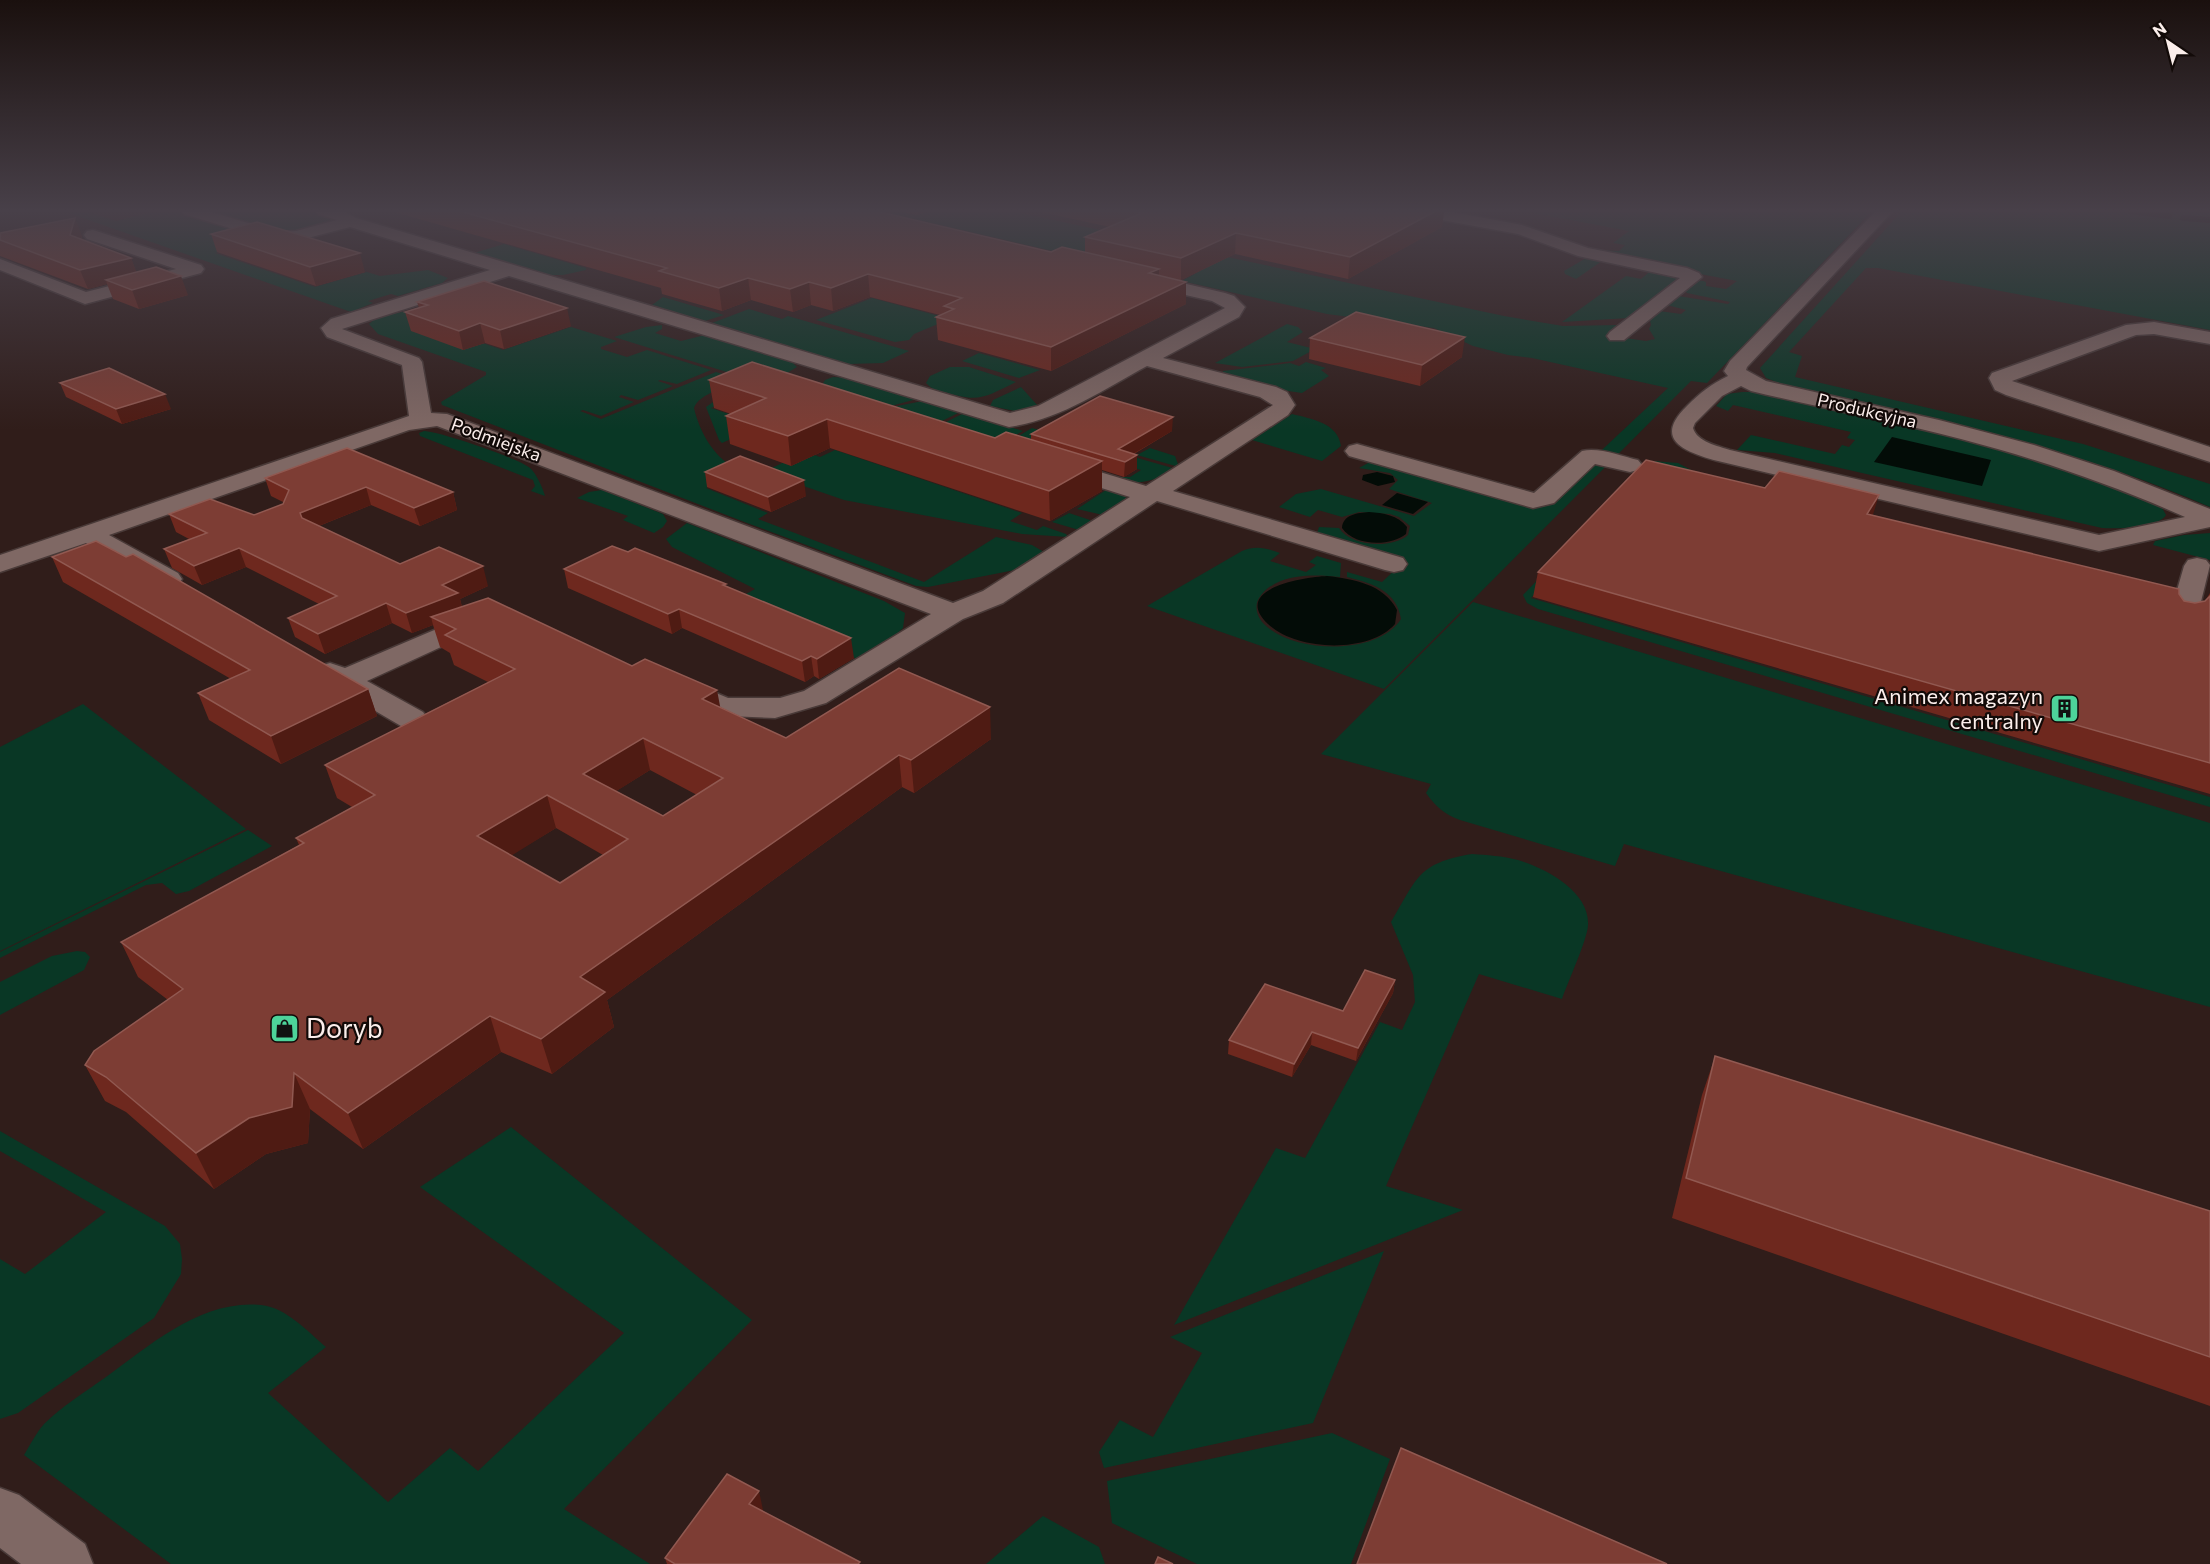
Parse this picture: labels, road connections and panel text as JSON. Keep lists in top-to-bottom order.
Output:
{
  "streets": {
    "street": ["Produkcyjna", "Podmiejska"]
  },
  "places": {
    "building": ["Animex magazyn centralny"],
    "shop": ["Doryb"]
  },
  "north": "top left"
}
